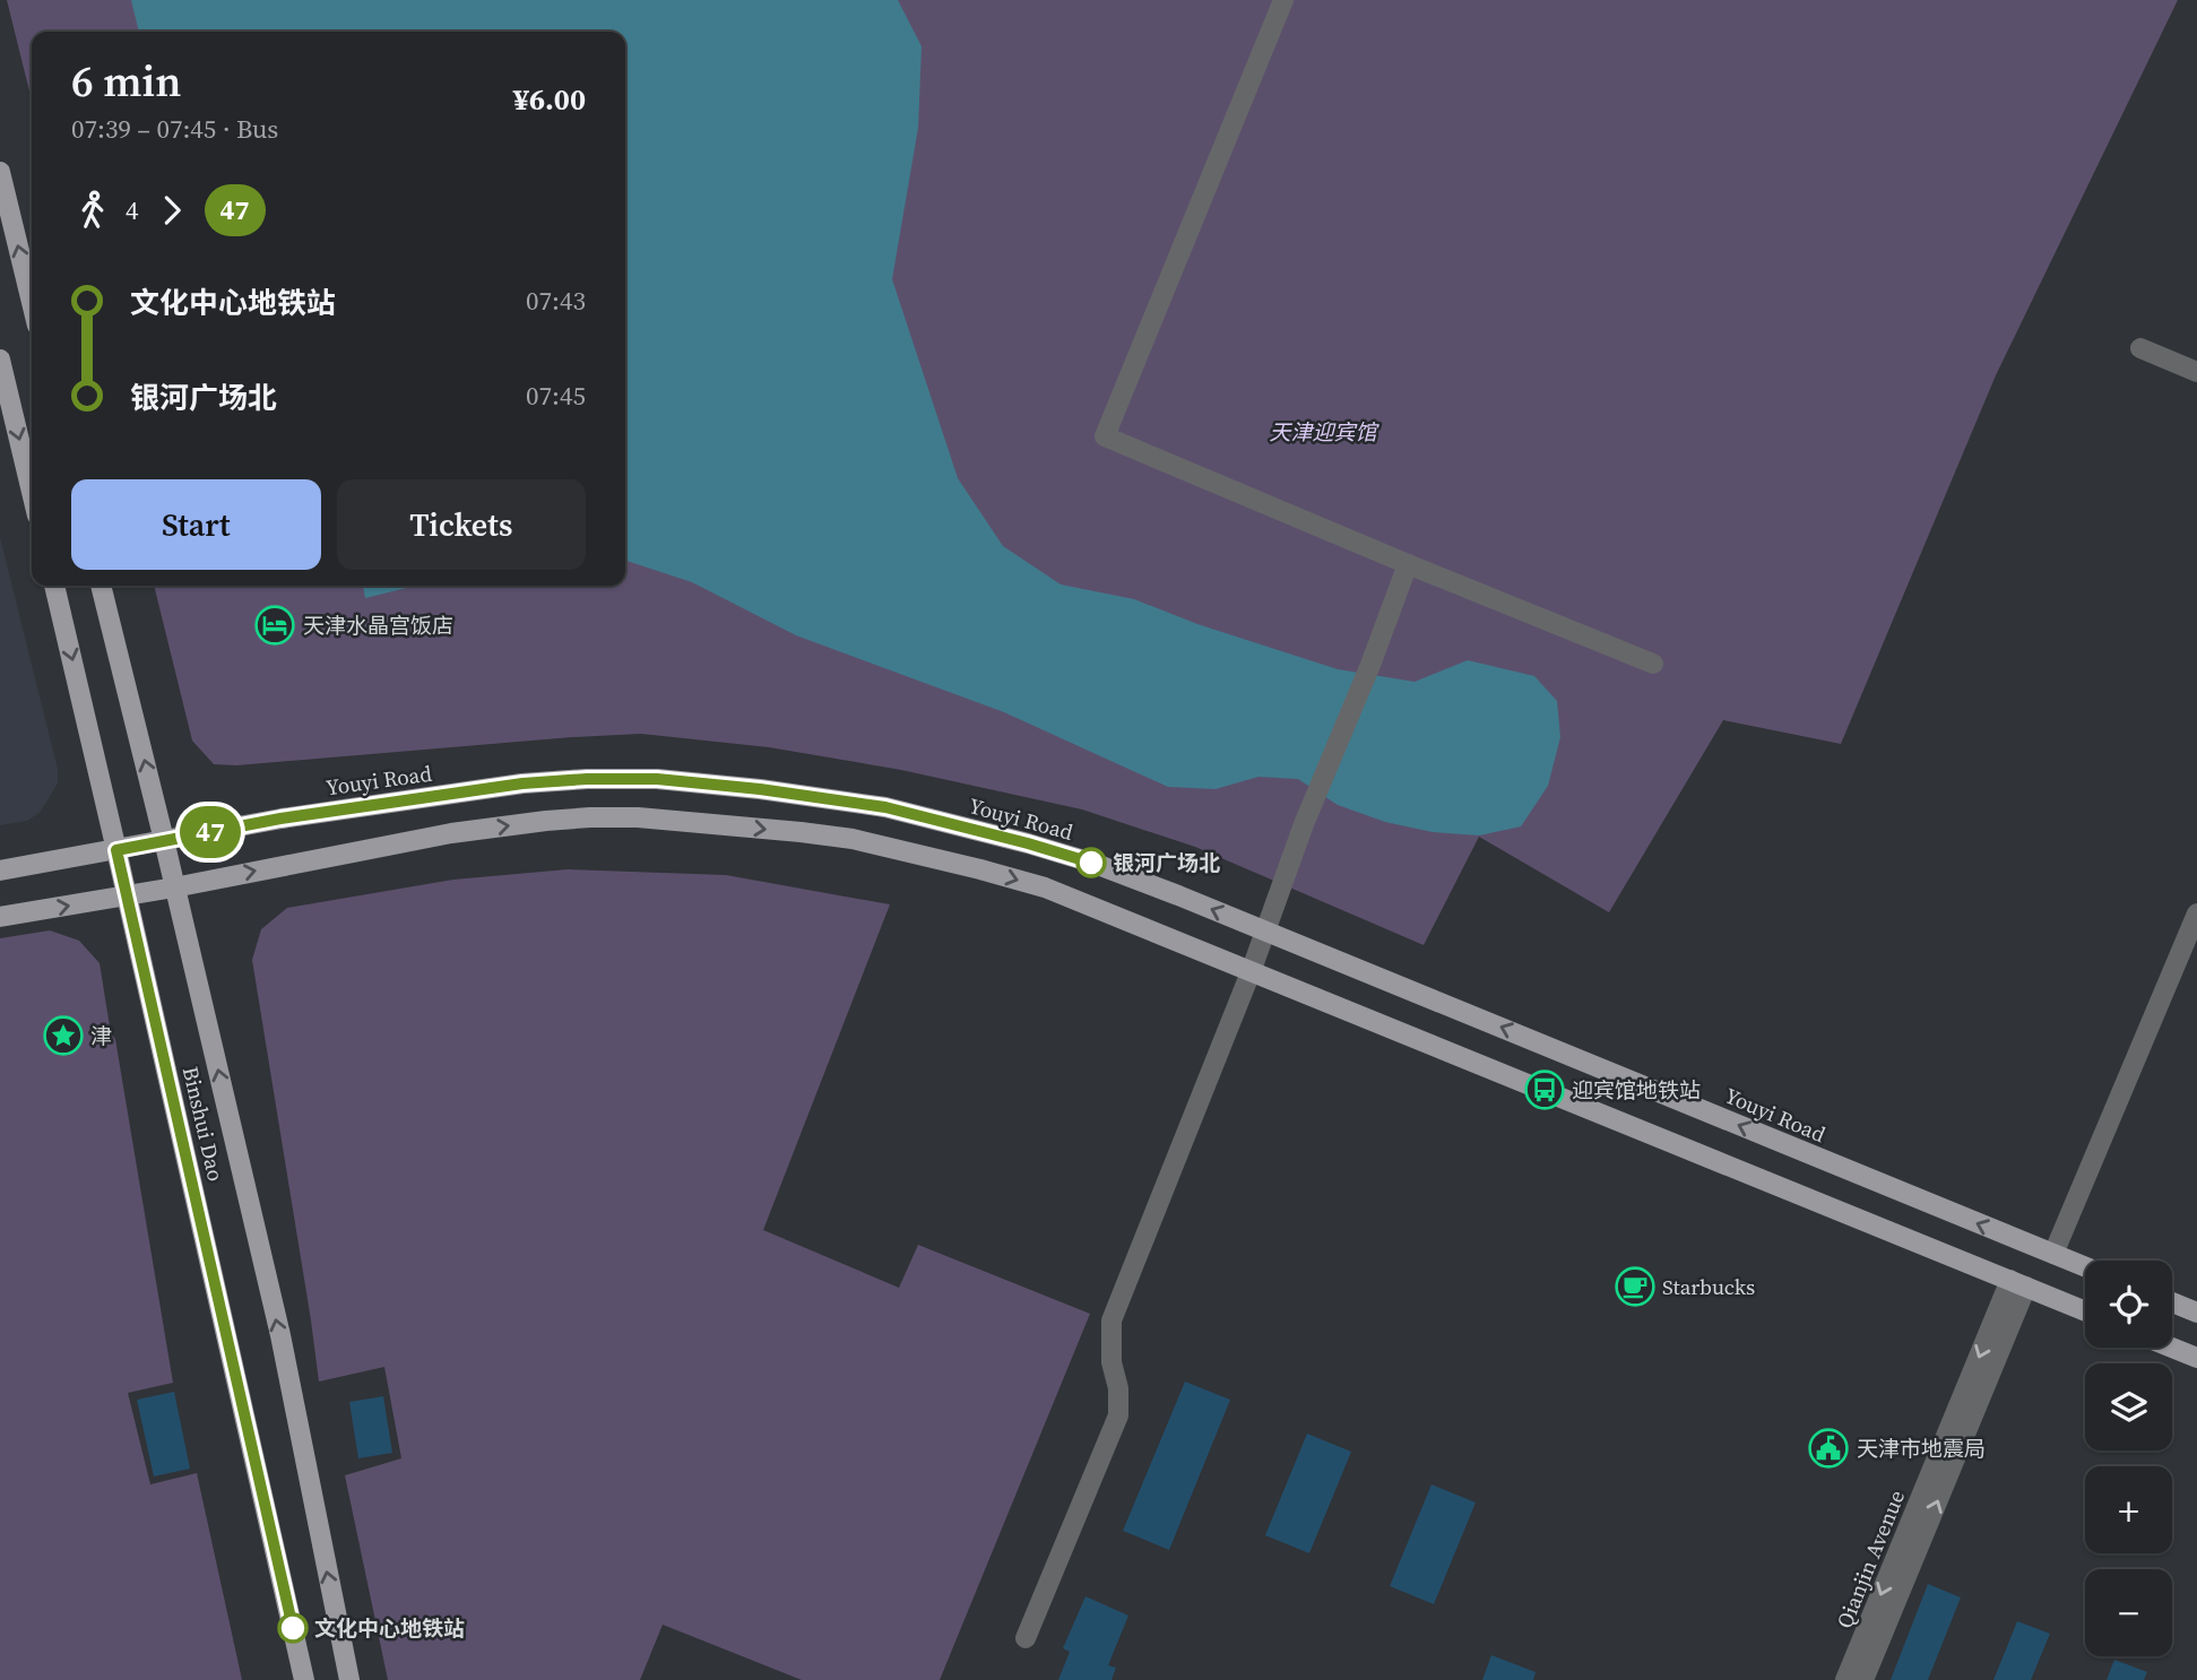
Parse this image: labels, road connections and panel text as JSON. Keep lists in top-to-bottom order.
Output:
{
  "streets": {
    "main road": ["Youyi Road", "Binshui Dao"],
    "street": ["Qianjin Avenue"]
  },
  "crossings": [
    ["Youyi Road", "Binshui Dao"]
  ],
  "parks": ["天津迎宾馆"],
  "places": {
    "hotel": ["天津水晶宫饭店"],
    "other": ["银河广场北", "文化中心地铁站"],
    "place": ["津"],
    "bus stop": ["迎宾馆地铁站"],
    "cafe": ["Starbucks"],
    "public building": ["天津市地震局"]
  },
  "lines": ["bus line 47"],
  "page": {
    "on_map": "47",
    "heading": ["6 min", "07:39 – 07:45 · Bus", "¥6.00"],
    "legs": ["4", "47"],
    "list": [
      {
        "name": "文化中心地铁站",
        "value": "07:43"
      },
      {
        "name": "银河广场北",
        "value": "07:45"
      }
    ],
    "buttons": ["Start", "Tickets"],
    "map_buttons": ["+", "−"]
  }
}
